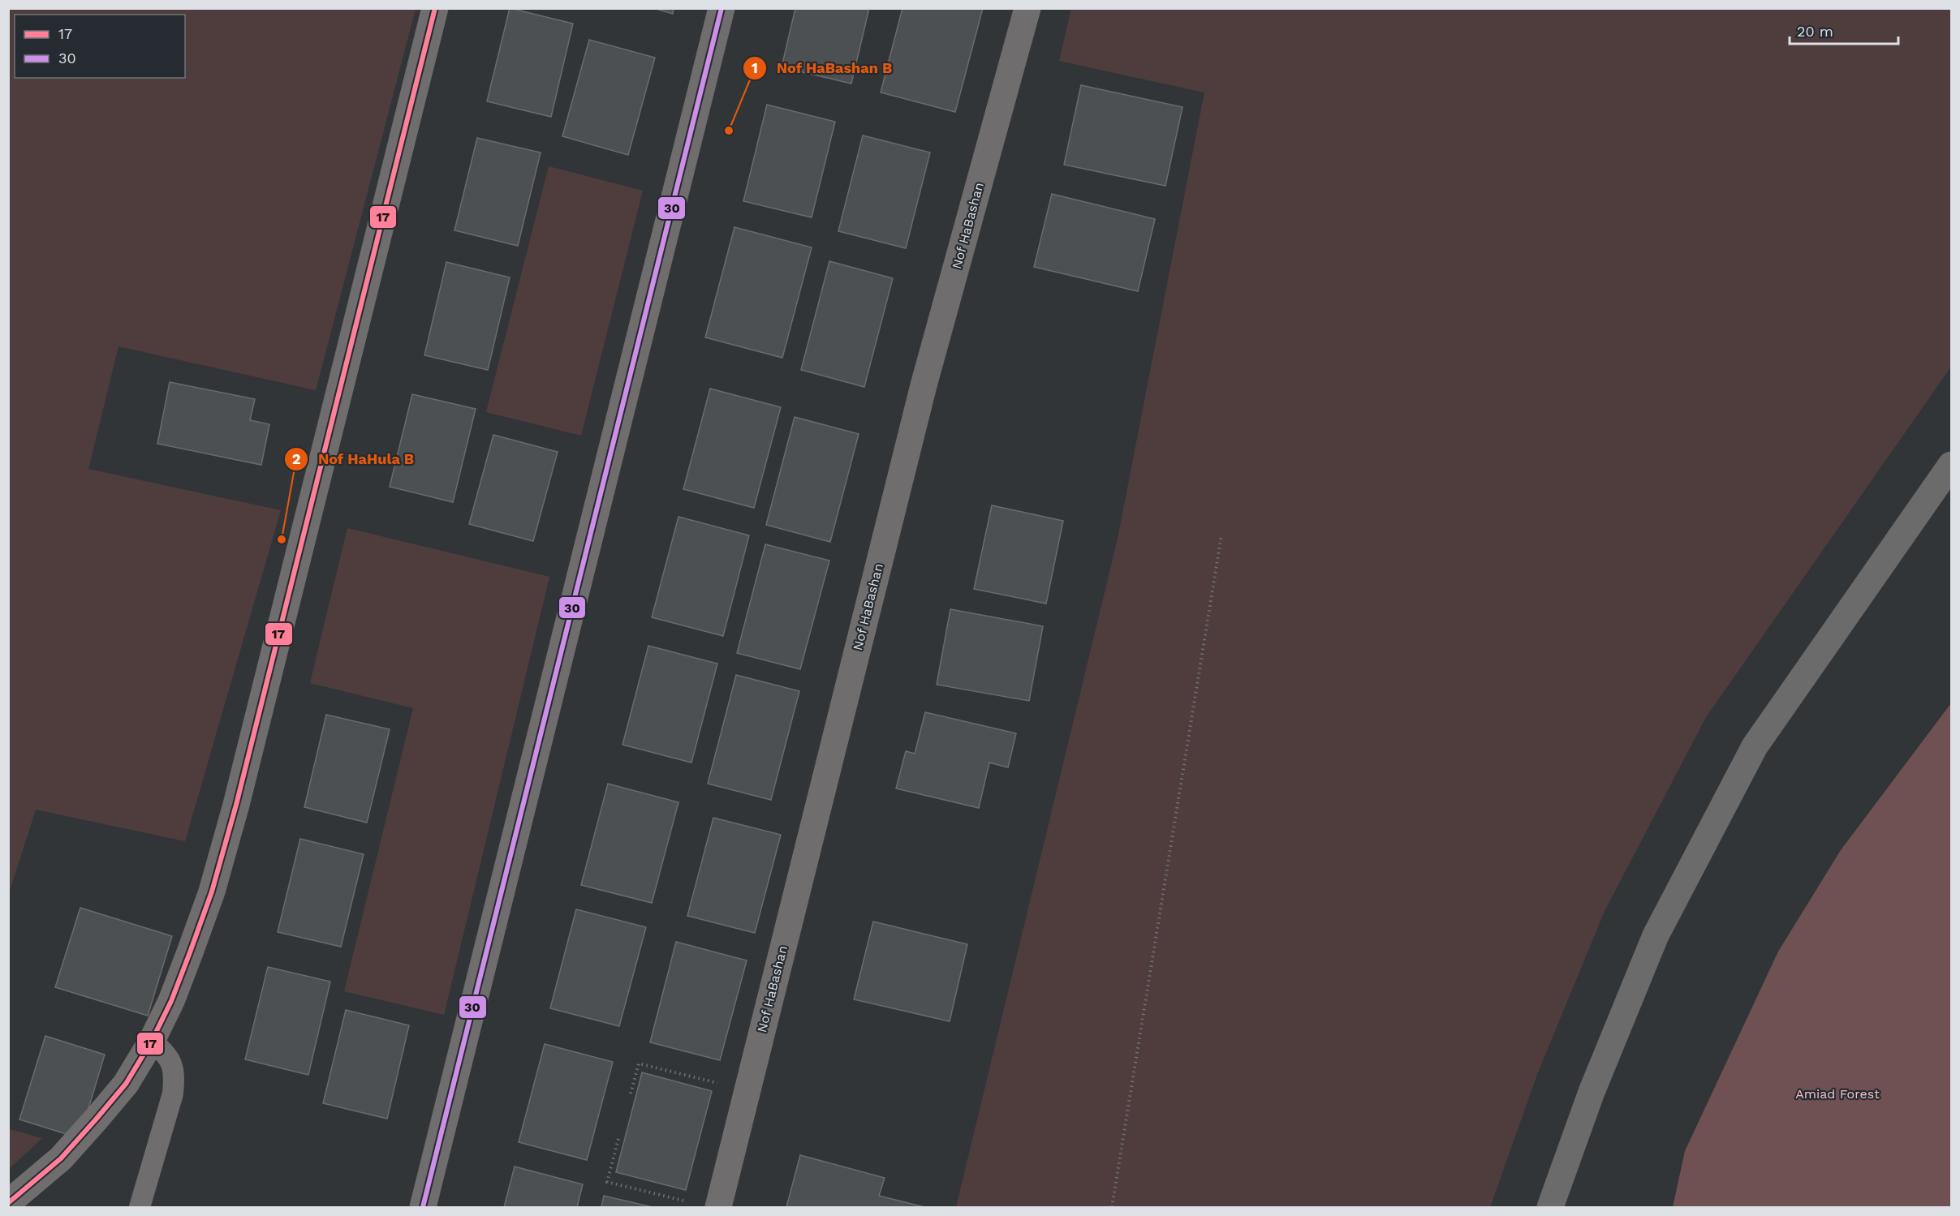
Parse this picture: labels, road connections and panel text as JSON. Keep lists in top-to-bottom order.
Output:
{
  "streets": {
    "street": ["Nof HaBashan"]
  },
  "parks": ["Amiad Forest"],
  "places": ["Nof HaBashan B", "Nof HaHula B"],
  "lines": ["transit line 17", "transit line 30"],
  "legend": ["17", "30"],
  "scale_bar": "20 m"
}
